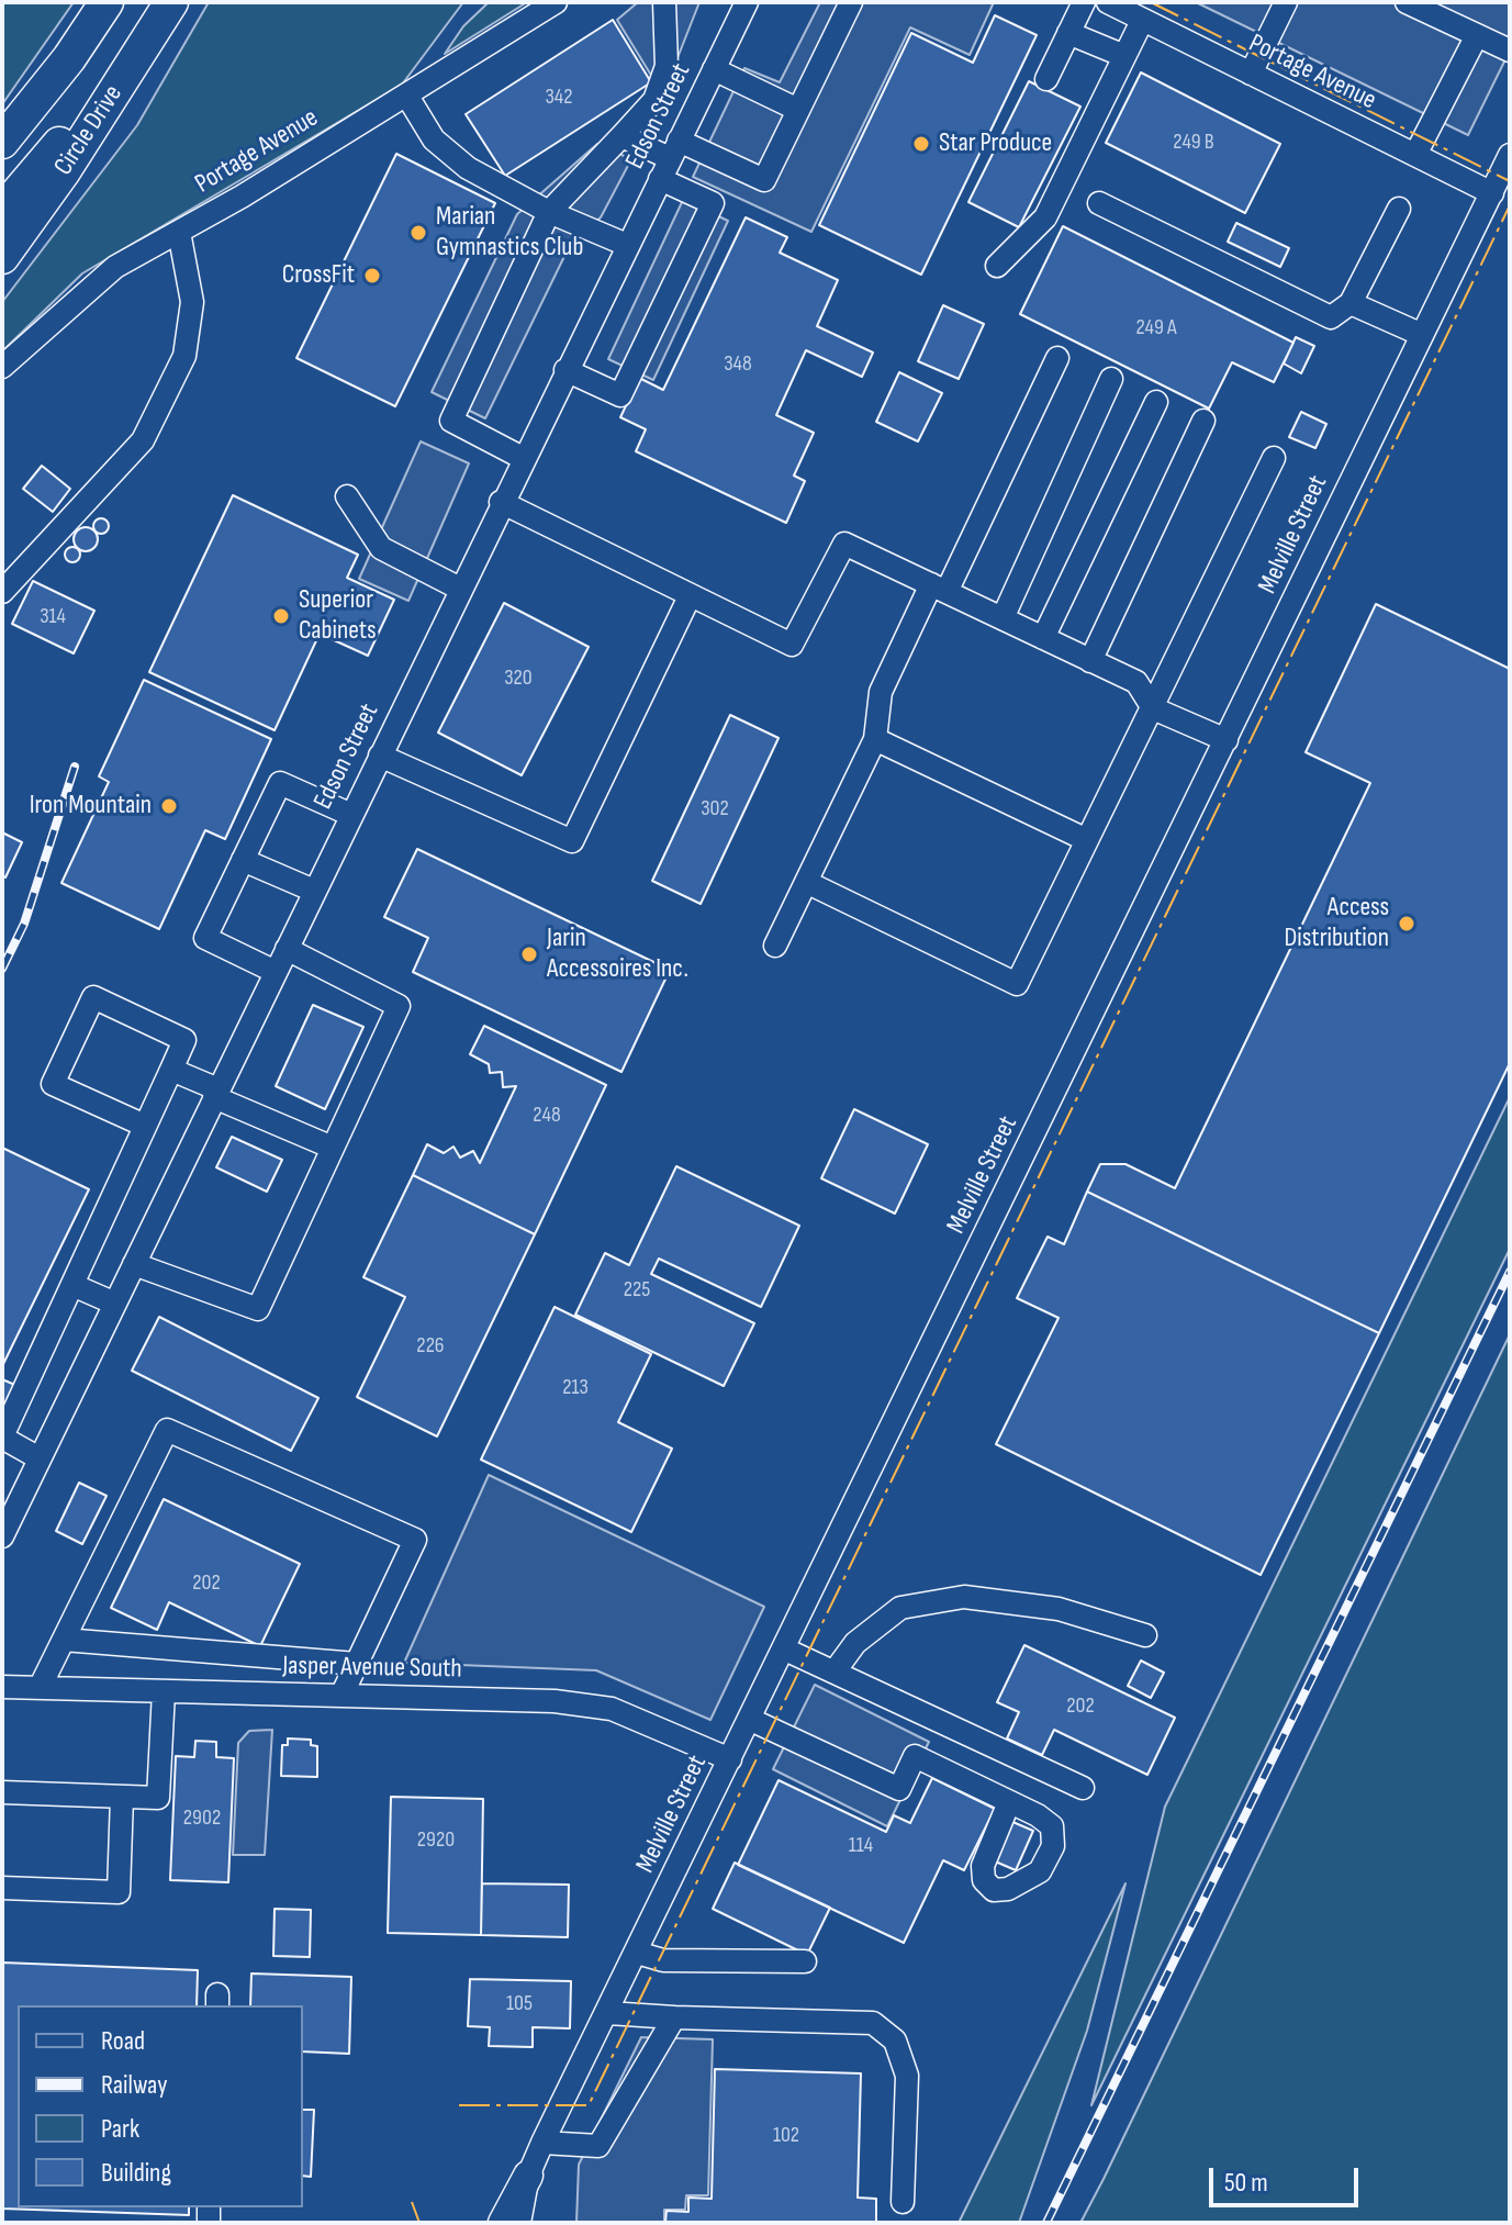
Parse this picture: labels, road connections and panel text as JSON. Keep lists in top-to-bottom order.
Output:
{
  "streets": {
    "highway": ["Circle Drive"],
    "street": [
      "Portage Avenue",
      "Edson Street",
      "Melville Street",
      "Jasper Avenue South"
    ]
  },
  "crossings": [
    ["Portage Avenue", "Melville Street"],
    ["Melville Street", "Jasper Avenue South"]
  ],
  "places": [
    "Star Produce",
    "Marian Gymnastics Club",
    "CrossFit",
    "Superior Cabinets",
    "Iron Mountain",
    "Access Distribution",
    "Jarin Accessoires Inc."
  ],
  "house_numbers": [
    "342",
    "249 B",
    "249 A",
    "348",
    "314",
    "320",
    "302",
    "248",
    "225",
    "226",
    "213",
    "202",
    "202",
    "2902",
    "2920",
    "114",
    "105",
    "102"
  ],
  "legend": [
    "Road",
    "Railway",
    "Park",
    "Building"
  ],
  "scale_bar": "50 m"
}
